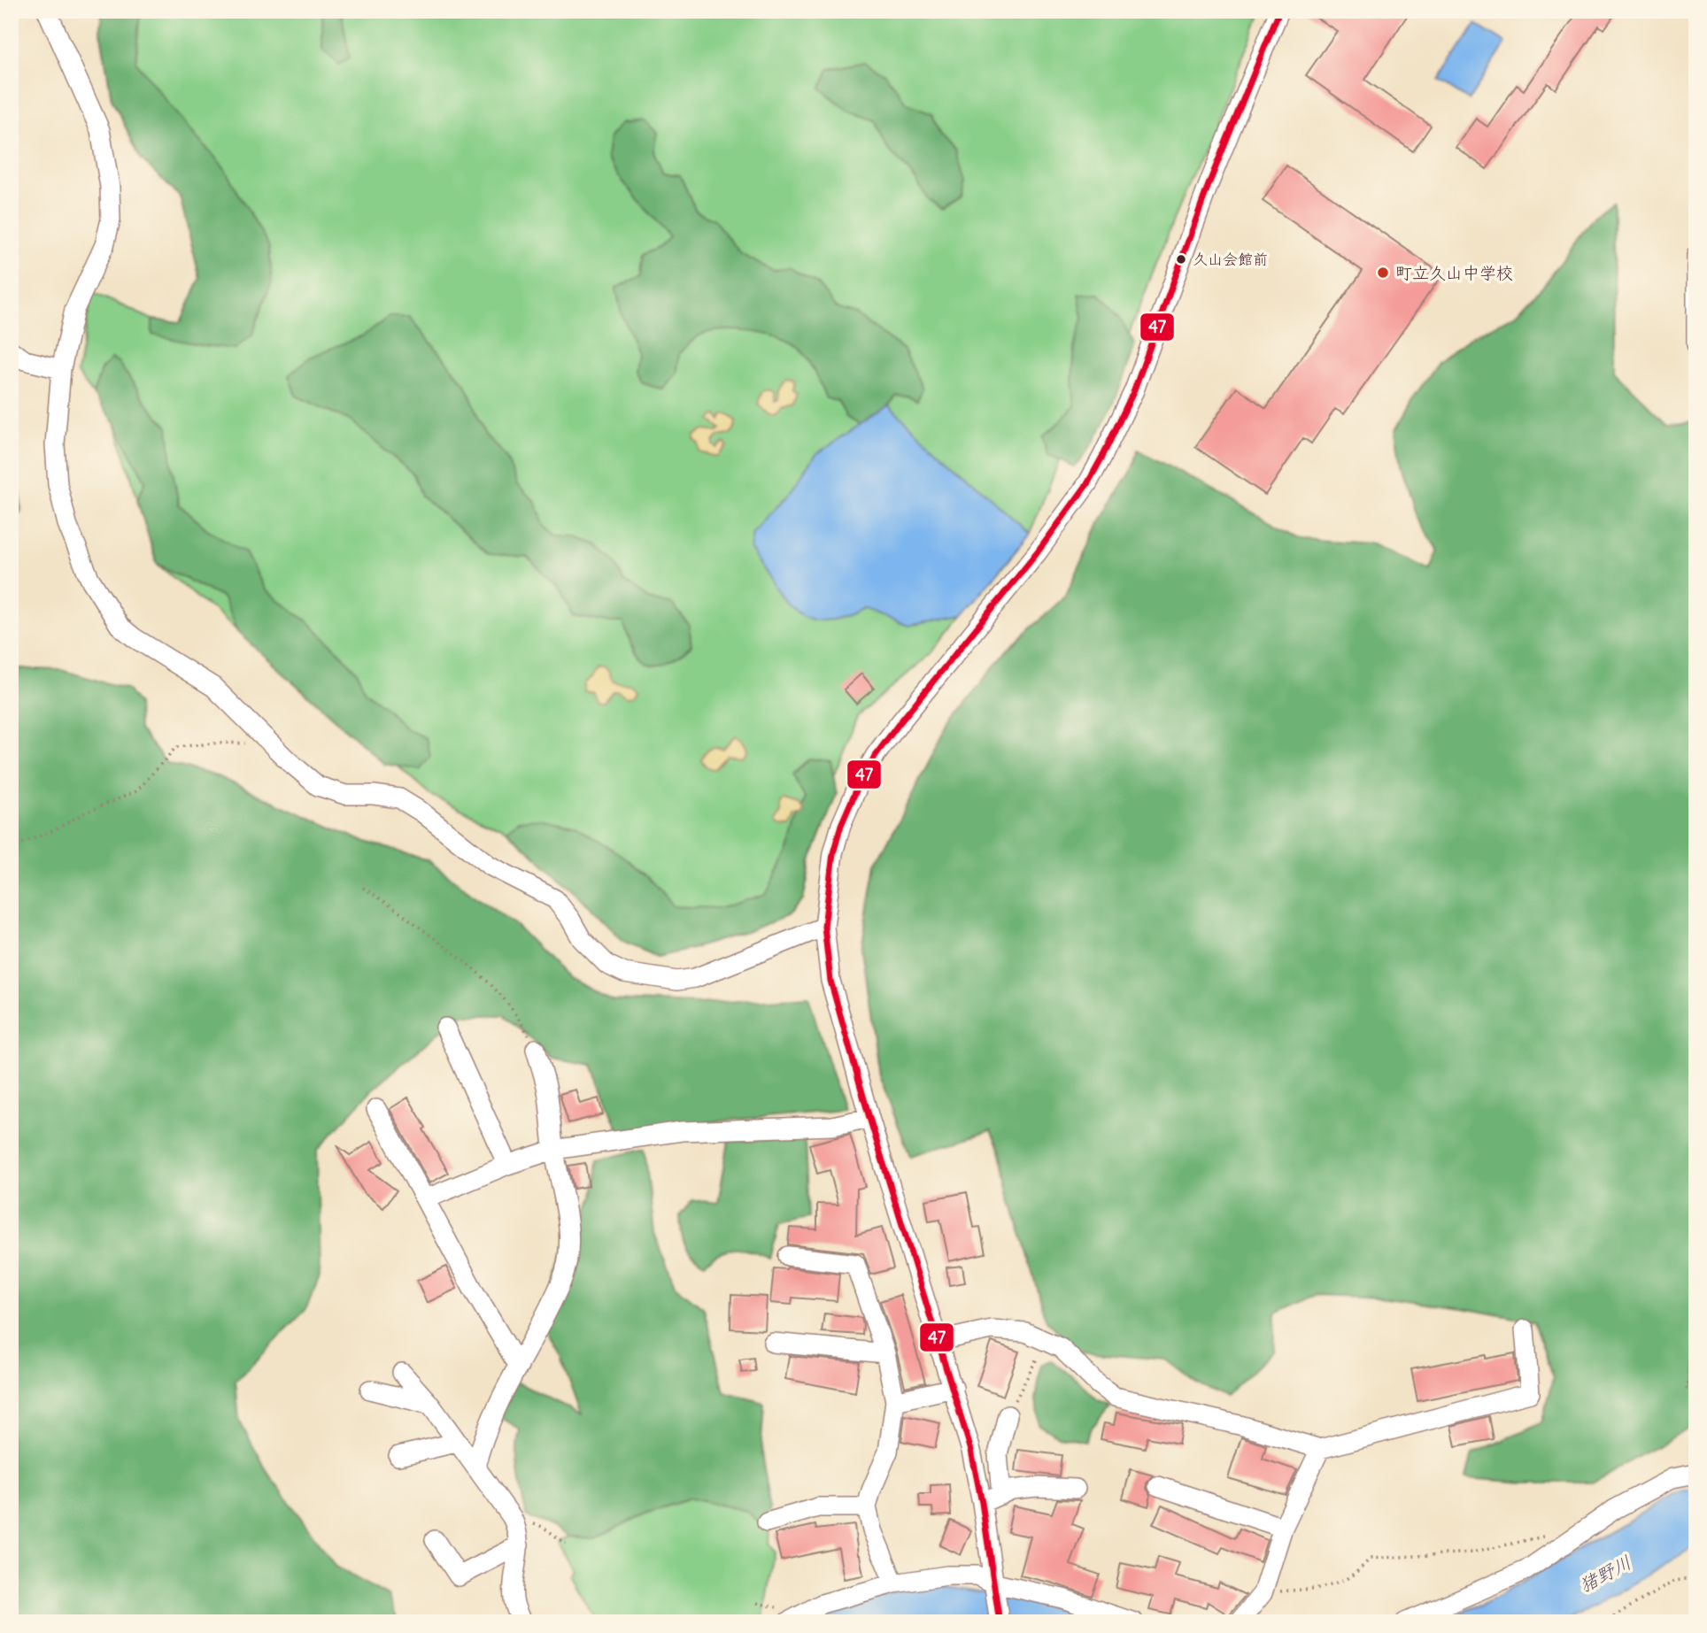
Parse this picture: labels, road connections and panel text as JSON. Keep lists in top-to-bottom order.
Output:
{
  "water": ["猪野川"],
  "places": ["久山会館前", "町立久山中学校"],
  "lines": ["transit line 47"]
}
